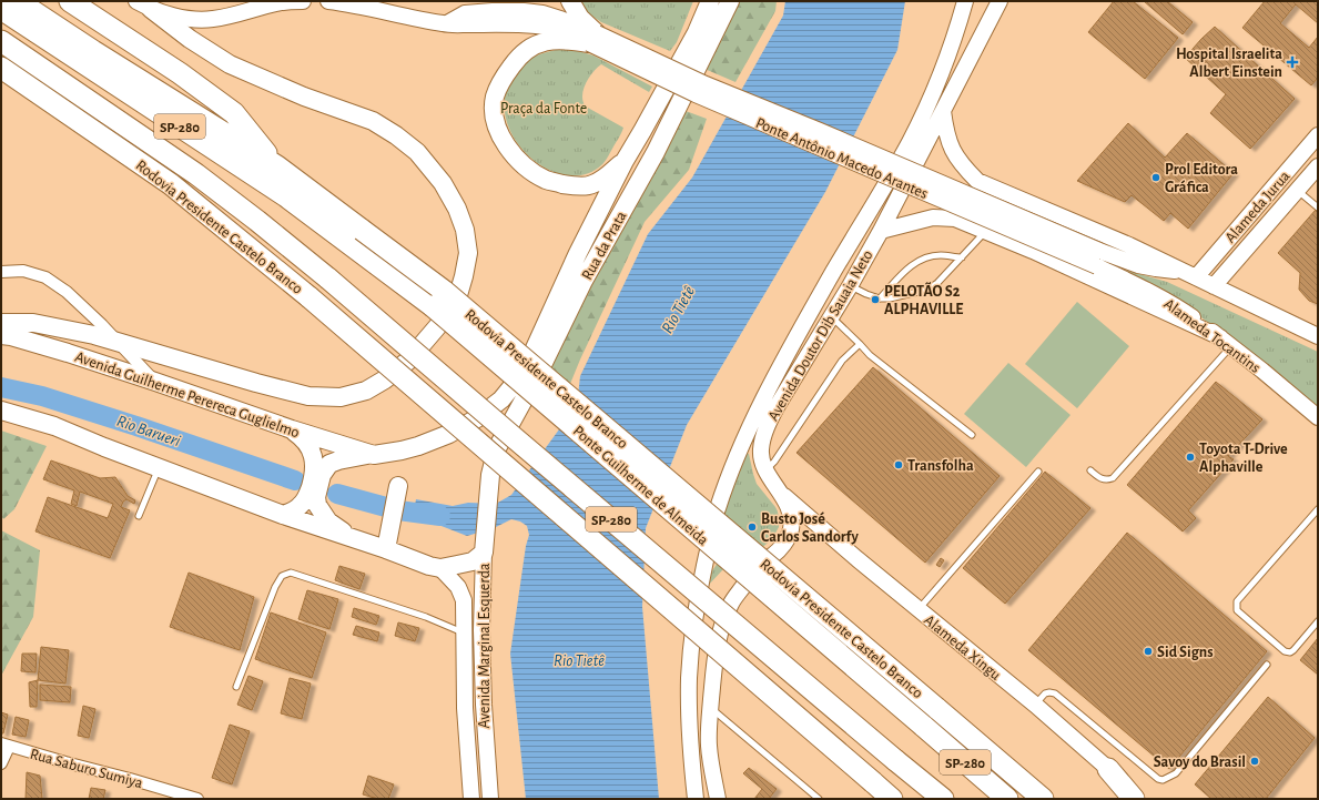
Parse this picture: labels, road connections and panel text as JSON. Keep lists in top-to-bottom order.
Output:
{
  "streets": {
    "highway": ["SP-280", "Rodovia Presidente Castelo Branco", "Ponte Guilherme de Almeida"],
    "main road": [
      "Ponte Antônio Macedo Arantes",
      "Alameda Jurua",
      "Rua da Prata",
      "Avenida Doutor Dib Sauaia Neto",
      "Alameda Tocantins",
      "Avenida Guilherme Perereca Guglielmo",
      "Avenida Marginal Esquerda",
      "Alameda Xingu"
    ],
    "street": ["Rua Saburo Sumiya"]
  },
  "crossings": [
    ["Ponte Antônio Macedo Arantes", "Alameda Jurua"],
    ["Ponte Antônio Macedo Arantes", "Alameda Tocantins"],
    ["Rodovia Presidente Castelo Branco", "Ponte Guilherme de Almeida"],
    ["Rua da Prata", "Avenida Guilherme Perereca Guglielmo"],
    ["Rua da Prata", "Avenida Marginal Esquerda"],
    ["Avenida Doutor Dib Sauaia Neto", "Alameda Xingu"]
  ],
  "water": ["Rio Tietê", "Rio Barueri"],
  "parks": ["Praça da Fonte"],
  "places": {
    "health": ["Hospital Israelita Albert Einstein"],
    "other": [
      "Prol Editora Gráfica",
      "PELOTÃO S2 ALPHAVILLE",
      "Toyota T-Drive Alphaville",
      "Transfolha",
      "Busto José Carlos Sandorfy",
      "Sid Signs",
      "Savoy do Brasil"
    ]
  }
}
